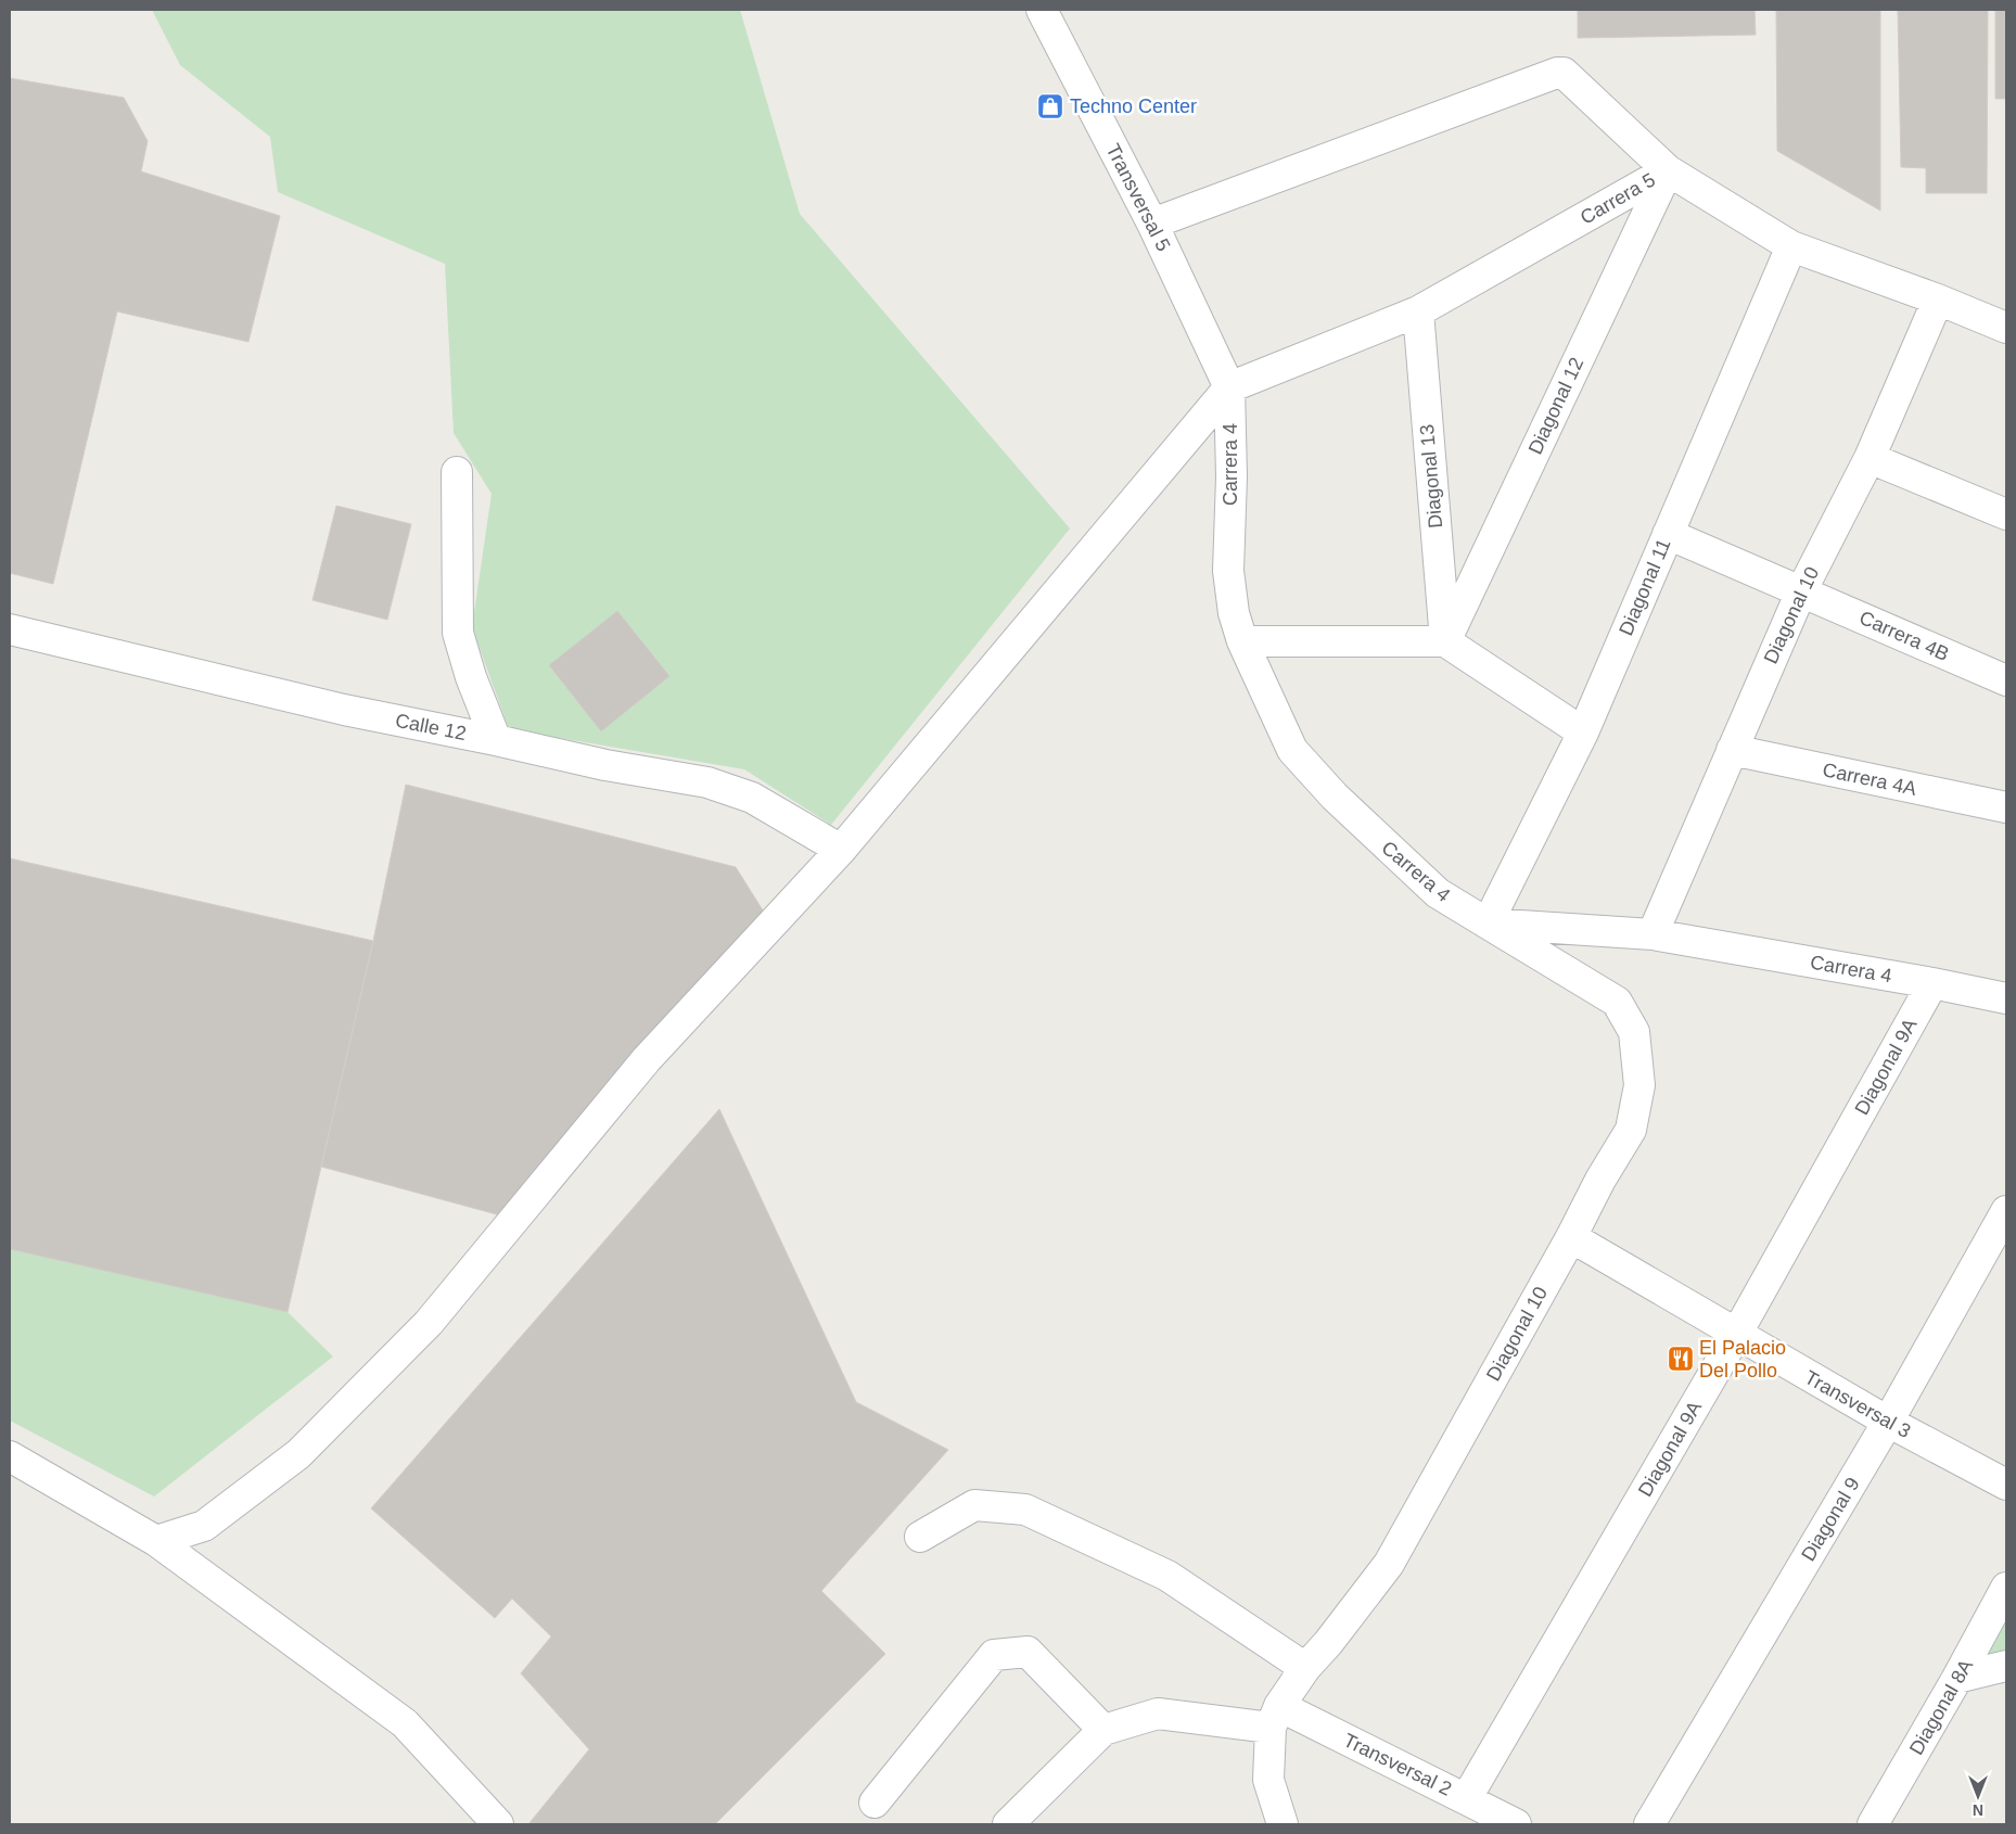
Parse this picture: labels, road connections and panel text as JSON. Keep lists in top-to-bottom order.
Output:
{
  "streets": {
    "street": [
      "Transversal 5",
      "Carrera 5",
      "Diagonal 12",
      "Carrera 4",
      "Diagonal 13",
      "Diagonal 11",
      "Diagonal 10",
      "Carrera 4B",
      "Calle 12",
      "Carrera 4A",
      "Diagonal 9A",
      "Transversal 3",
      "Diagonal 9",
      "Diagonal 8A",
      "Transversal 2"
    ]
  },
  "crossings": [
    ["Transversal 5", "Carrera 5"],
    ["Transversal 5", "Carrera 4"],
    ["Carrera 5", "Diagonal 12"],
    ["Carrera 5", "Carrera 4"],
    ["Carrera 5", "Diagonal 13"],
    ["Carrera 5", "Diagonal 11"],
    ["Carrera 5", "Diagonal 10"],
    ["Diagonal 12", "Diagonal 13"],
    ["Carrera 4", "Diagonal 11"],
    ["Carrera 4", "Diagonal 10"],
    ["Carrera 4", "Diagonal 9A"],
    ["Diagonal 11", "Diagonal 10"],
    ["Diagonal 11", "Carrera 4B"],
    ["Diagonal 10", "Carrera 4B"],
    ["Diagonal 10", "Carrera 4A"],
    ["Diagonal 10", "Transversal 3"],
    ["Diagonal 10", "Transversal 2"],
    ["Diagonal 9A", "Transversal 3"],
    ["Diagonal 9A", "Transversal 2"],
    ["Transversal 3", "Diagonal 9"]
  ],
  "places": {
    "shop": ["Techno Center"],
    "restaurant": ["El Palacio Del Pollo"]
  },
  "north": "bottom"
}
